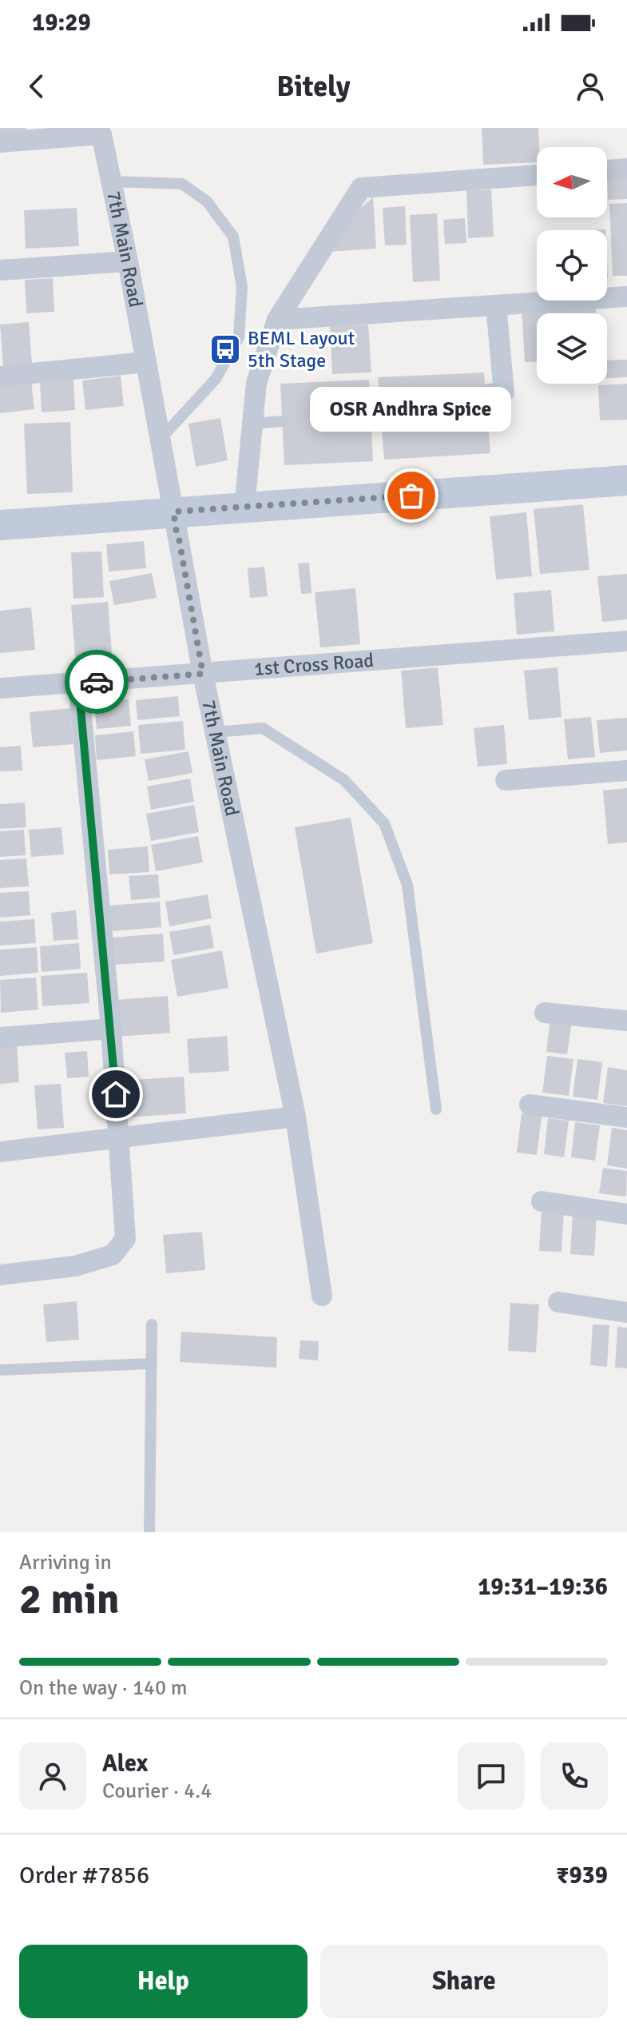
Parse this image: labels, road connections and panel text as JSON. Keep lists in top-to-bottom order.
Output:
{
  "streets": {
    "street": ["7th Main Road", "1st Cross Road"]
  },
  "crossings": [
    ["7th Main Road", "1st Cross Road"]
  ],
  "places": {
    "bus stop": ["BEML Layout 5th Stage"],
    "other": ["OSR Andhra Spice"]
  },
  "north": "left",
  "page": {
    "status": "19:29",
    "header": "Bitely",
    "bubble": "OSR Andhra Spice",
    "heading": ["2 min", "Arriving in", "19:31–19:36"],
    "panel": [
      "Alex",
      "Courier · 4.4",
      "Order #7856",
      "₹939"
    ],
    "bar": "On the way · 140 m",
    "buttons": ["Help", "Share"]
  }
}
